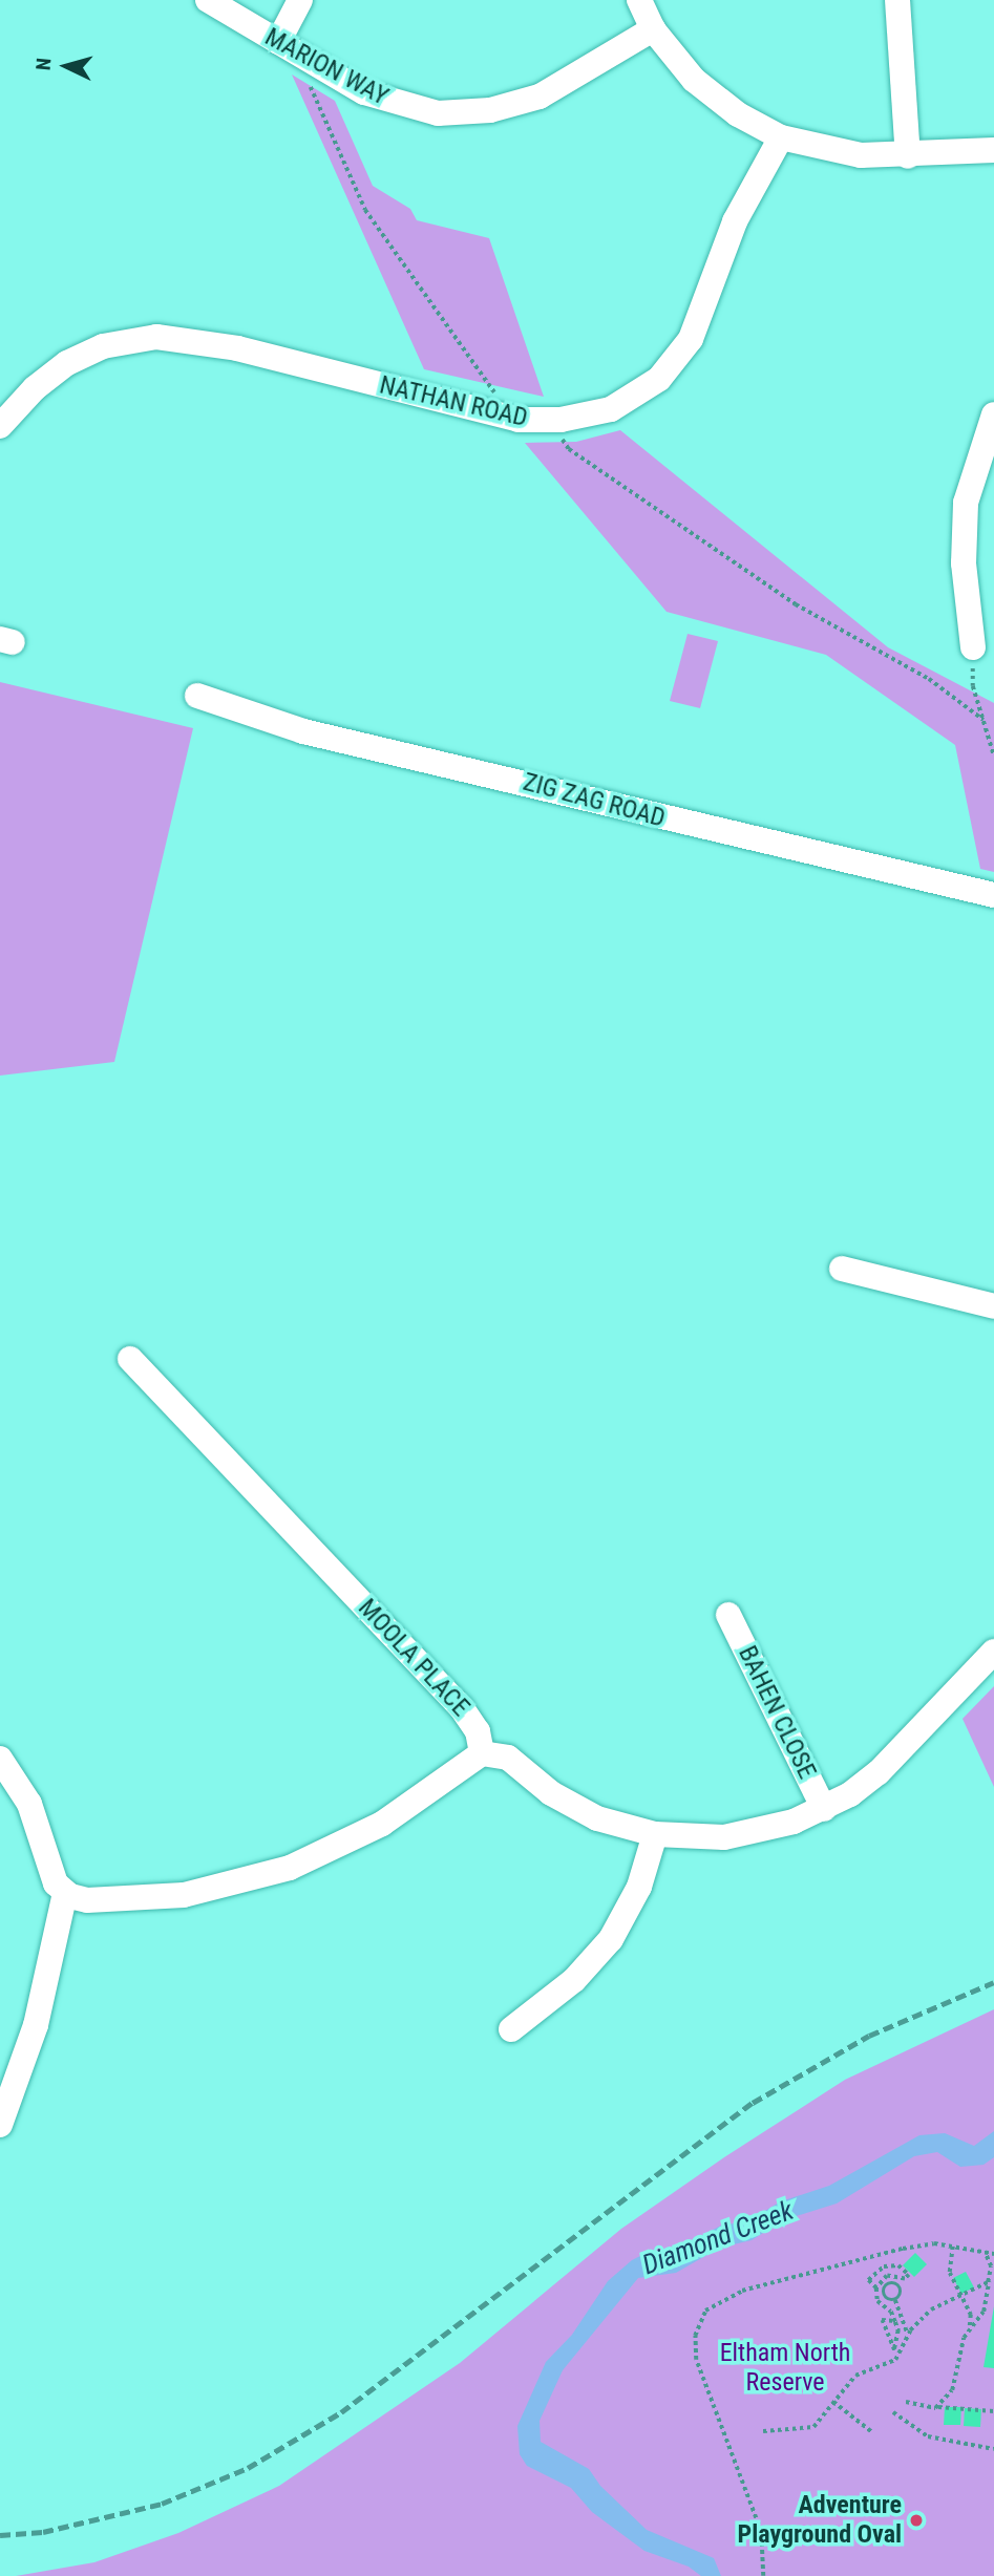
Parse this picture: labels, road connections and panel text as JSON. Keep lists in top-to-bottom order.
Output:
{
  "streets": {
    "street": [
      "MARION WAY",
      "NATHAN ROAD",
      "ZIG ZAG ROAD",
      "MOOLA PLACE",
      "BAHEN CLOSE"
    ]
  },
  "water": ["Diamond Creek"],
  "parks": ["Eltham North Reserve"],
  "places": ["Adventure Playground Oval"],
  "north": "left"
}
